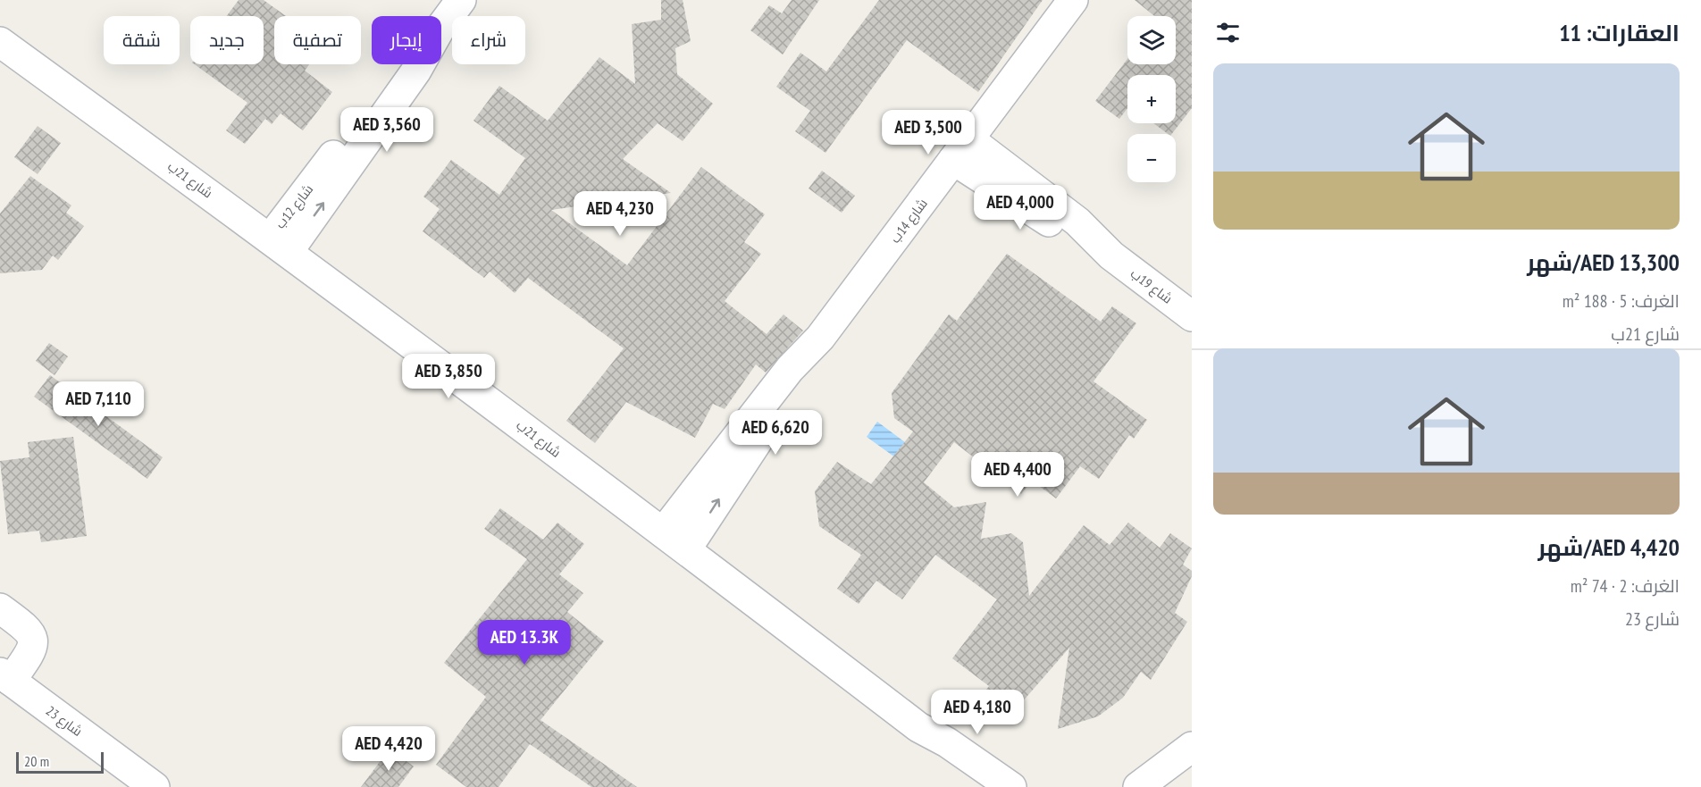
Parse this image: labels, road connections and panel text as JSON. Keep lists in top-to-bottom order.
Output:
{
  "streets": {
    "street": [
      "شارع 21ب",
      "شارع 12ب",
      "شارع 14ب",
      "شاع 19ب",
      "شارع 23"
    ]
  },
  "crossings": [
    ["شارع 21ب", "شارع 12ب"],
    ["شارع 21ب", "شارع 14ب"],
    ["شارع 14ب", "شاع 19ب"]
  ],
  "scale_bar": "20 m",
  "page": {
    "heading": "العقارات: 11",
    "map_buttons": ["+", "−"],
    "chip": [
      "شراء",
      "إيجار",
      "تصفية",
      "جديد",
      "شقة"
    ],
    "list": [
      {
        "name": "AED 13,300/شهر",
        "note": "الغرف: 5 · 188 m² · شارع 21ب"
      },
      {
        "name": "AED 4,420/شهر",
        "note": "الغرف: 2 · 74 m² · شارع 23"
      }
    ],
    "price": [
      "AED 3,560",
      "AED 3,500",
      "AED 4,000",
      "AED 4,230",
      "AED 3,850",
      "AED 7,110",
      "AED 6,620",
      "AED 4,400",
      "AED 13.3K",
      "AED 4,180",
      "AED 4,420"
    ],
    "scale": "20 m"
  }
}
